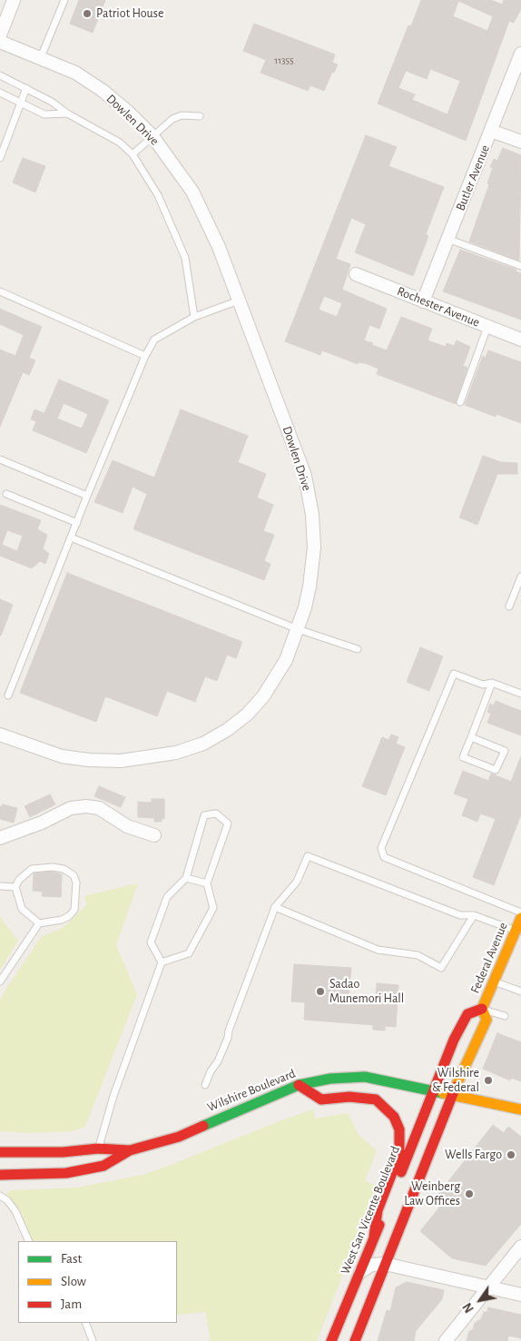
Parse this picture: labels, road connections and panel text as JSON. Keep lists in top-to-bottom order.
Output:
{
  "streets": {
    "main road": ["Federal Avenue", "Wilshire Boulevard", "West San Vicente Boulevard"],
    "street": ["Dowlen Drive", "Butler Avenue", "Rochester Avenue"]
  },
  "crossings": [
    ["Butler Avenue", "Rochester Avenue"],
    ["Federal Avenue", "Wilshire Boulevard"],
    ["Federal Avenue", "West San Vicente Boulevard"],
    ["Wilshire Boulevard", "West San Vicente Boulevard"]
  ],
  "places": [
    "Patriot House",
    "Sadao Munemori Hall",
    "Wilshire & Federal",
    "Wells Fargo",
    "Weinberg Law Offices"
  ],
  "house_numbers": ["11355"],
  "legend": ["Fast", "Slow", "Jam"],
  "north": "bottom left"
}
